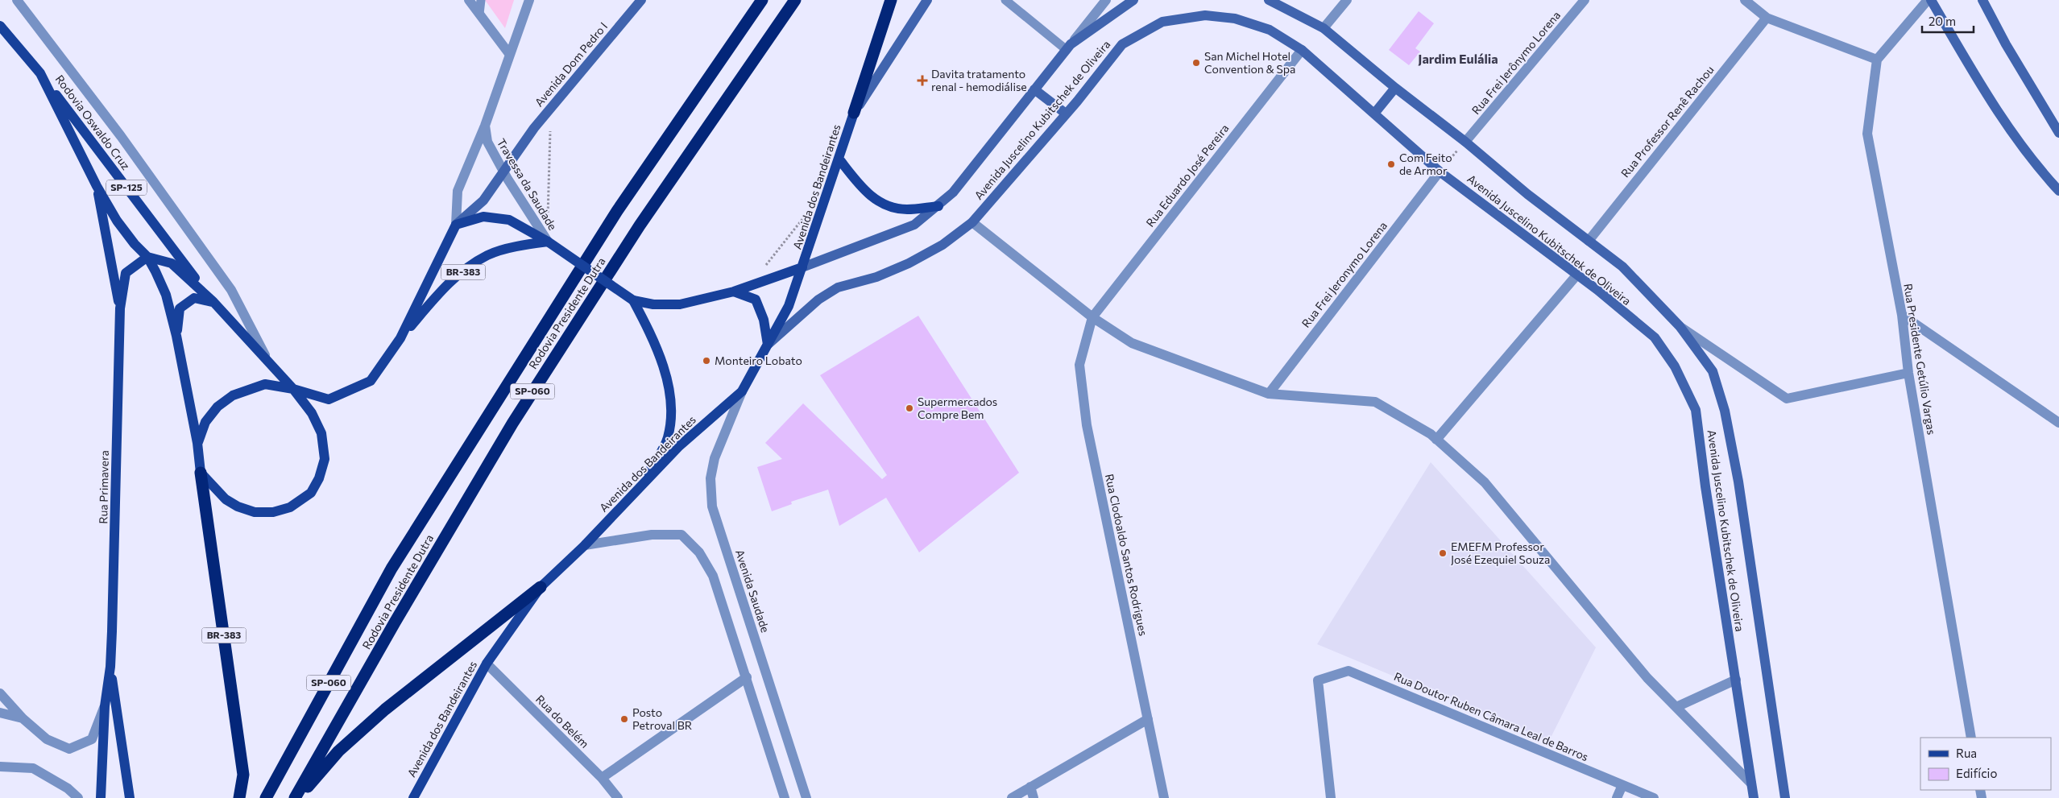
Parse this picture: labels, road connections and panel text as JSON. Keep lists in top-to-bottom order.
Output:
{
  "streets": {
    "highway": ["BR-383", "Rodovia Presidente Dutra", "SP-060"],
    "main road": [
      "Avenida Dom Pedro I",
      "Avenida Juscelino Kubitschek de Oliveira",
      "Rodovia Oswaldo Cruz",
      "Travessa da Saudade",
      "Avenida dos Bandeirantes",
      "SP-125",
      "Rua Primavera"
    ],
    "street": [
      "Rua Frei Jerônymo Lorena",
      "Rua Professor Renê Rachou",
      "Rua Eduardo José Pereira",
      "Rua Frei Jeronymo Lorena",
      "Rua Presidente Getúlio Vargas",
      "Rua Clodoaldo Santos Rodrigues",
      "Avenida Saudade",
      "Rua Doutor Ruben Câmara Leal de Barros",
      "Rua do Belém"
    ]
  },
  "crossings": [
    ["Rua Frei Jerônymo Lorena", "Avenida Juscelino Kubitschek de Oliveira"],
    ["Avenida Dom Pedro I", "Travessa da Saudade"],
    ["Avenida Dom Pedro I", "BR-383"],
    ["Avenida Juscelino Kubitschek de Oliveira", "Rua Professor Renê Rachou"],
    ["Avenida Juscelino Kubitschek de Oliveira", "Rua Eduardo José Pereira"],
    ["Avenida Juscelino Kubitschek de Oliveira", "Avenida dos Bandeirantes"],
    ["Avenida Juscelino Kubitschek de Oliveira", "Rua Frei Jeronymo Lorena"],
    ["Rodovia Oswaldo Cruz", "SP-125"],
    ["Rua Eduardo José Pereira", "Rua Clodoaldo Santos Rodrigues"],
    ["Travessa da Saudade", "BR-383"],
    ["Avenida dos Bandeirantes", "Avenida Saudade"],
    ["Avenida dos Bandeirantes", "Rua do Belém"],
    ["SP-125", "BR-383"]
  ],
  "districts": ["Jardim Eulália"],
  "places": {
    "other": [
      "San Michel Hotel Convention & Spa",
      "Com Feito de Armor",
      "Monteiro Lobato",
      "Supermercados Compre Bem",
      "EMEFM Professor José Ezequiel Souza",
      "Posto Petroval BR"
    ],
    "health": ["Davita tratamento renal - hemodiálise"]
  },
  "legend": ["Rua", "Edifício"],
  "scale_bar": "20 m"
}
